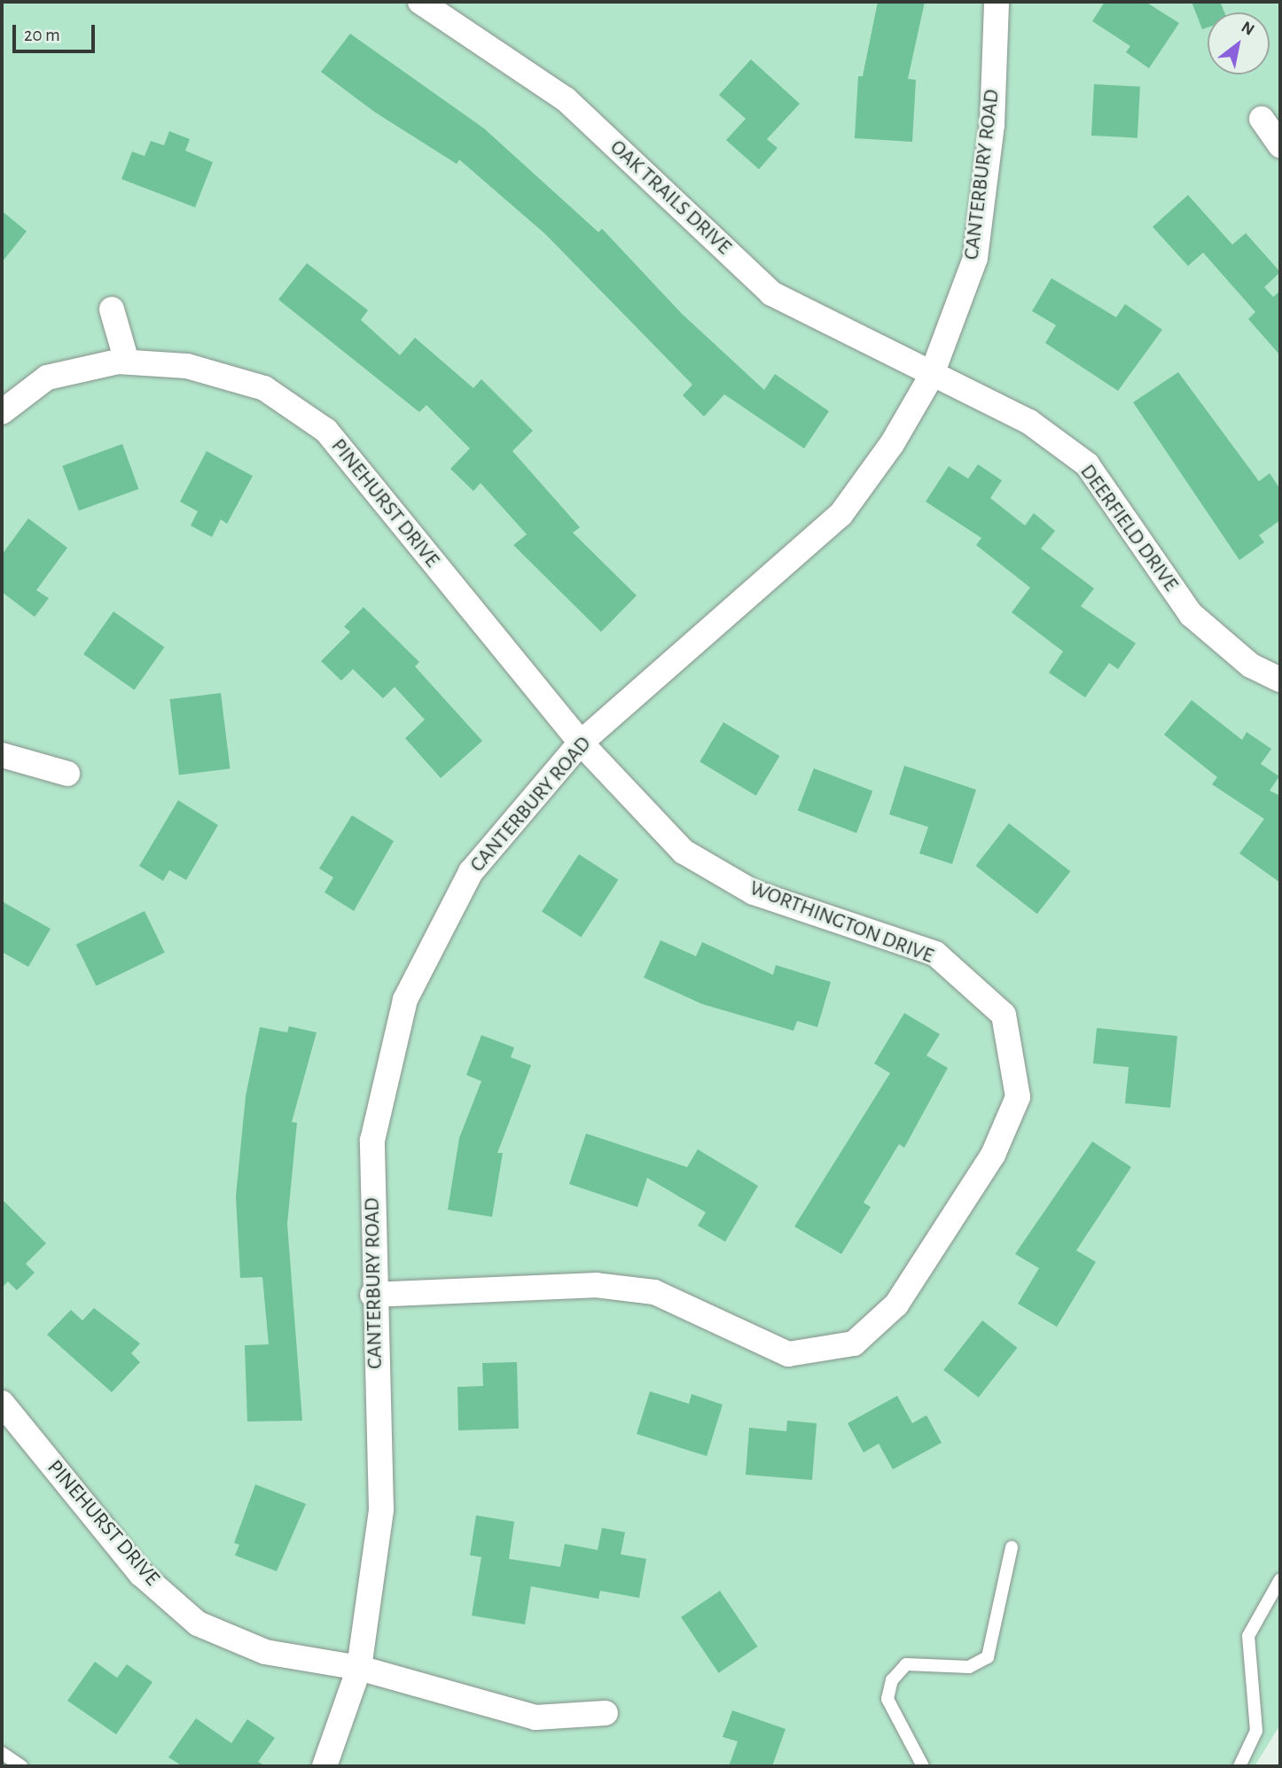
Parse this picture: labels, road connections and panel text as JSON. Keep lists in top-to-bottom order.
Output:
{
  "streets": {
    "street": [
      "CANTERBURY ROAD",
      "OAK TRAILS DRIVE",
      "PINEHURST DRIVE",
      "DEERFIELD DRIVE",
      "WORTHINGTON DRIVE"
    ]
  },
  "crossings": [
    ["CANTERBURY ROAD", "OAK TRAILS DRIVE"],
    ["CANTERBURY ROAD", "PINEHURST DRIVE"],
    ["CANTERBURY ROAD", "DEERFIELD DRIVE"],
    ["CANTERBURY ROAD", "WORTHINGTON DRIVE"],
    ["OAK TRAILS DRIVE", "DEERFIELD DRIVE"],
    ["PINEHURST DRIVE", "WORTHINGTON DRIVE"]
  ],
  "scale_bar": "20 m",
  "north": "top right"
}
